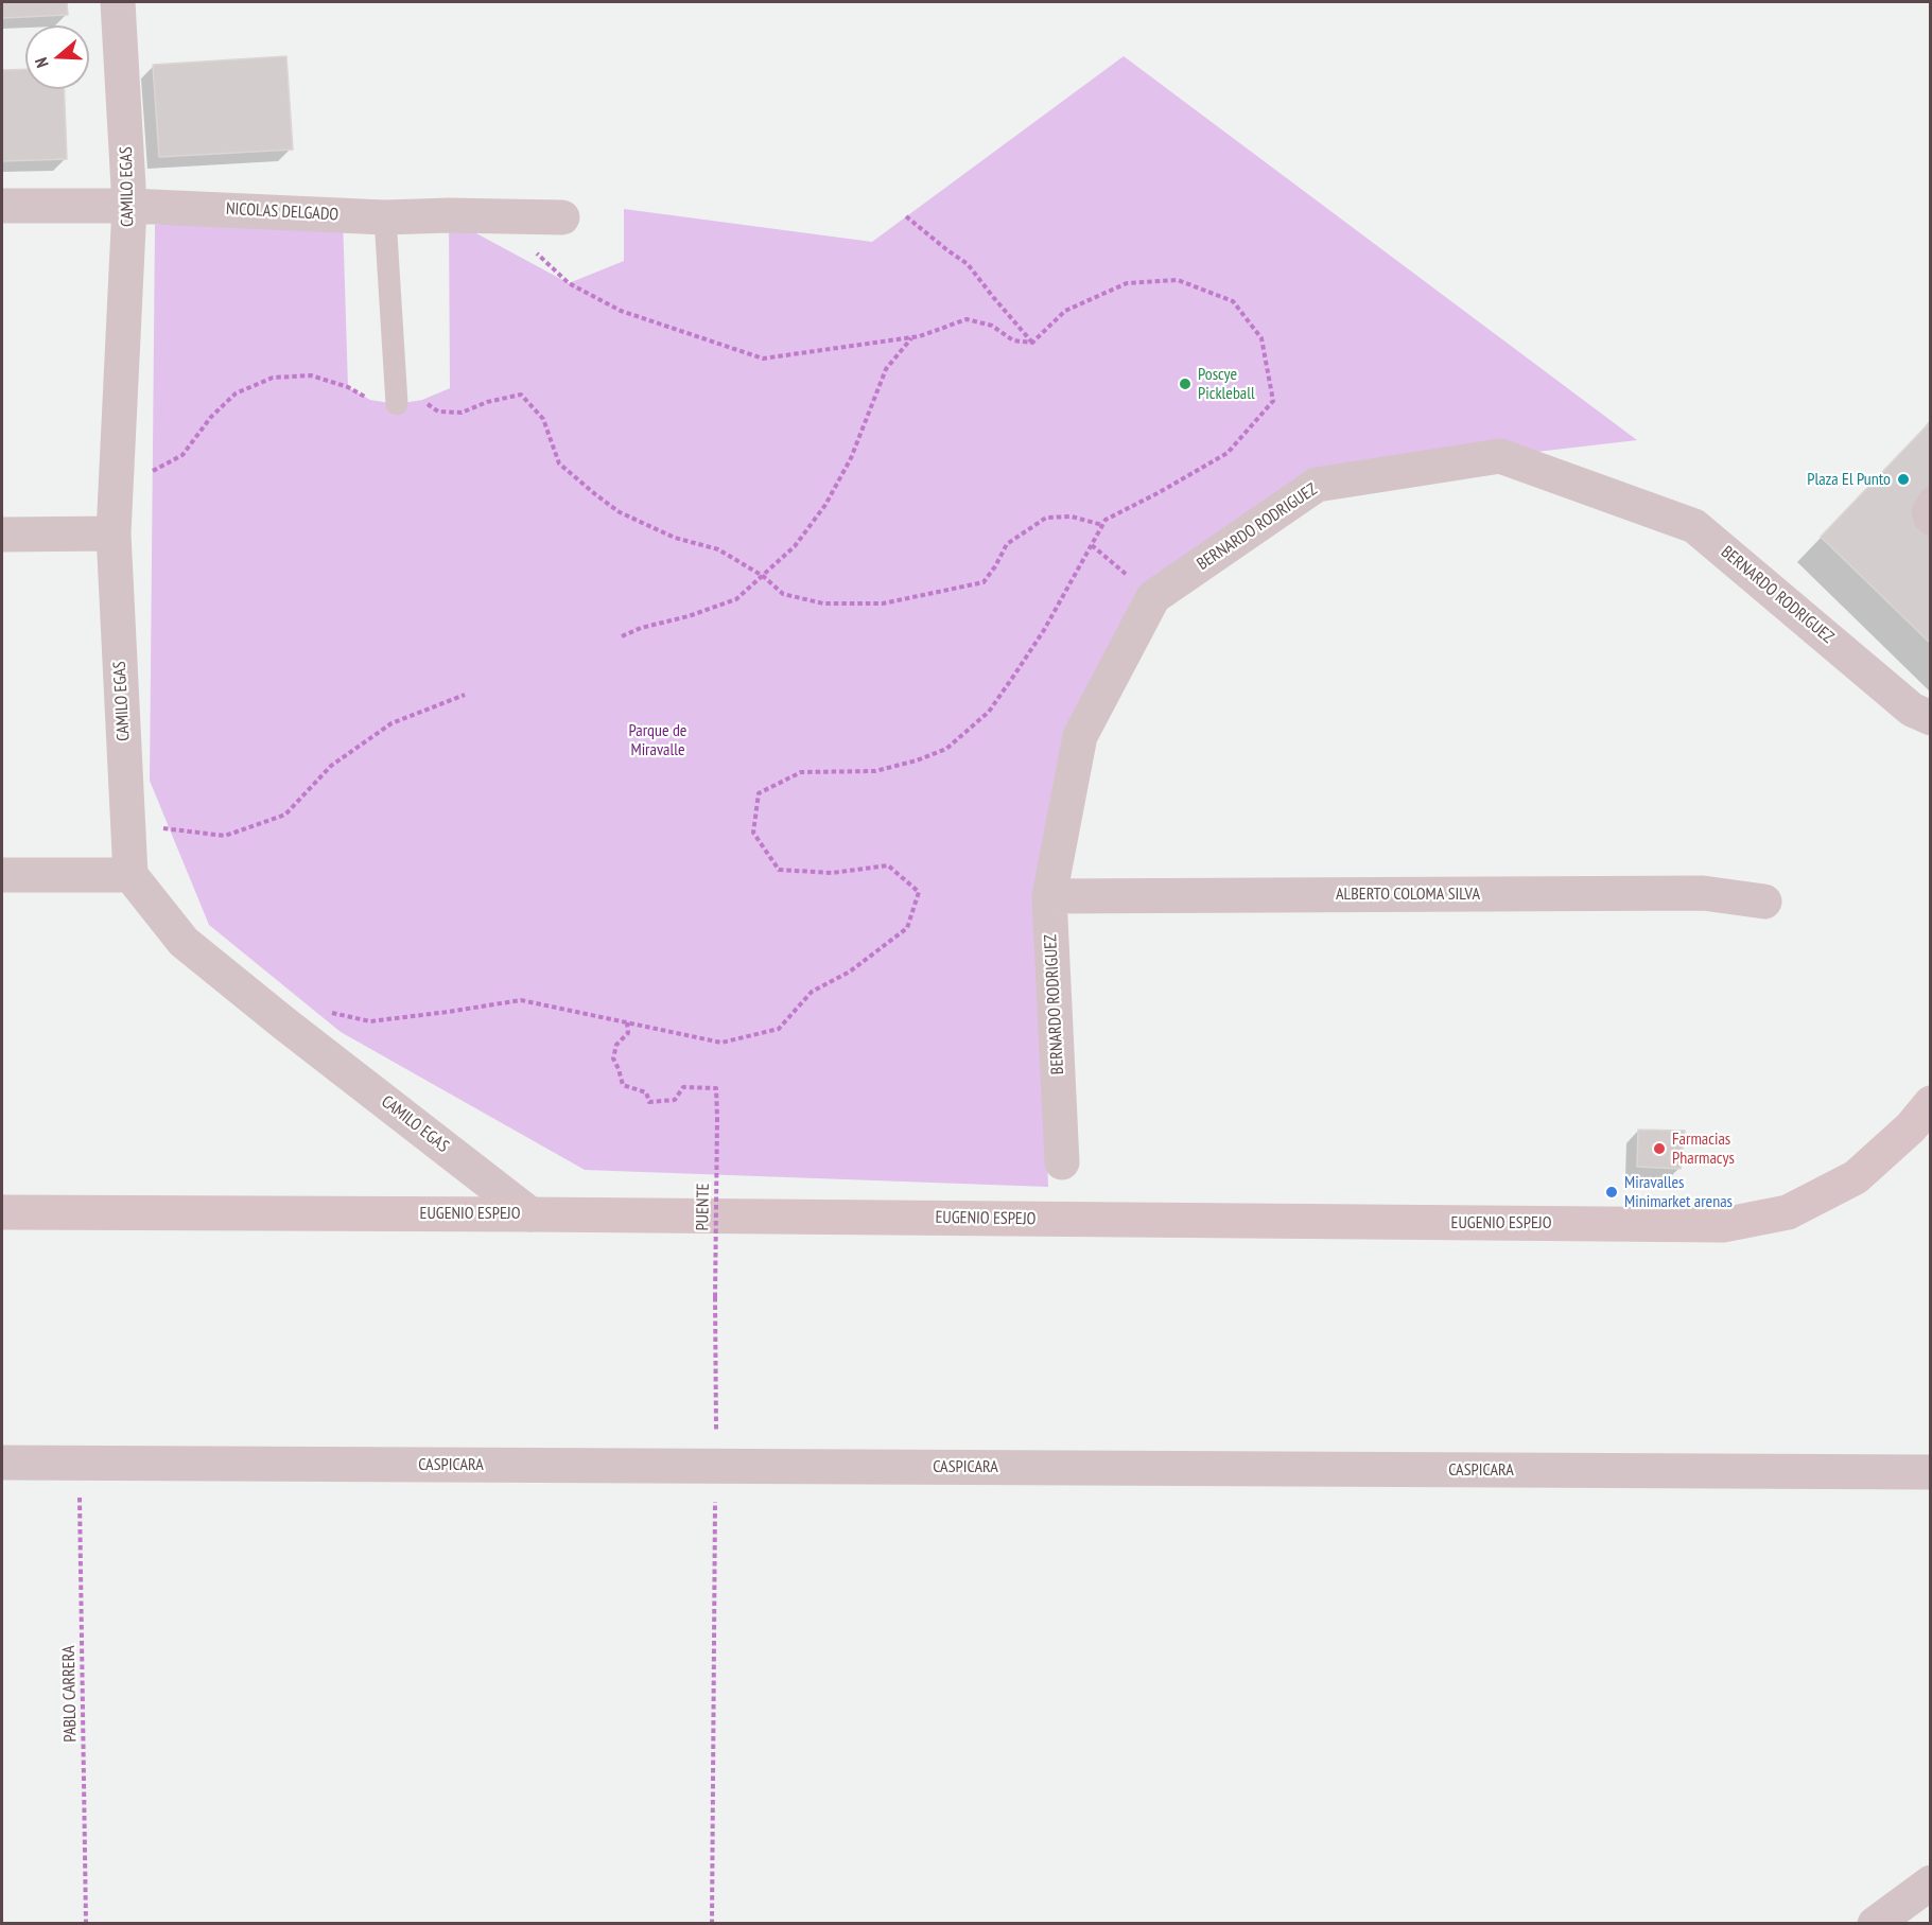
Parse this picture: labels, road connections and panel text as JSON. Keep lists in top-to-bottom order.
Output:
{
  "streets": {
    "street": [
      "CAMILO EGAS",
      "NICOLAS DELGADO",
      "BERNARDO RODRIGUEZ",
      "ALBERTO COLOMA SILVA",
      "EUGENIO ESPEJO",
      "CASPICARA"
    ],
    "path": ["PUENTE", "PABLO CARRERA"]
  },
  "crossings": [
    ["CAMILO EGAS", "NICOLAS DELGADO"],
    ["CAMILO EGAS", "EUGENIO ESPEJO"],
    ["BERNARDO RODRIGUEZ", "ALBERTO COLOMA SILVA"],
    ["PUENTE", "CASPICARA"],
    ["CASPICARA", "PABLO CARRERA"]
  ],
  "parks": ["Parque de Miravalle"],
  "places": [
    "Poscye Pickleball",
    "Plaza El Punto",
    "Farmacias Pharmacys",
    "Miravalles Minimarket arenas"
  ],
  "north": "left"
}
